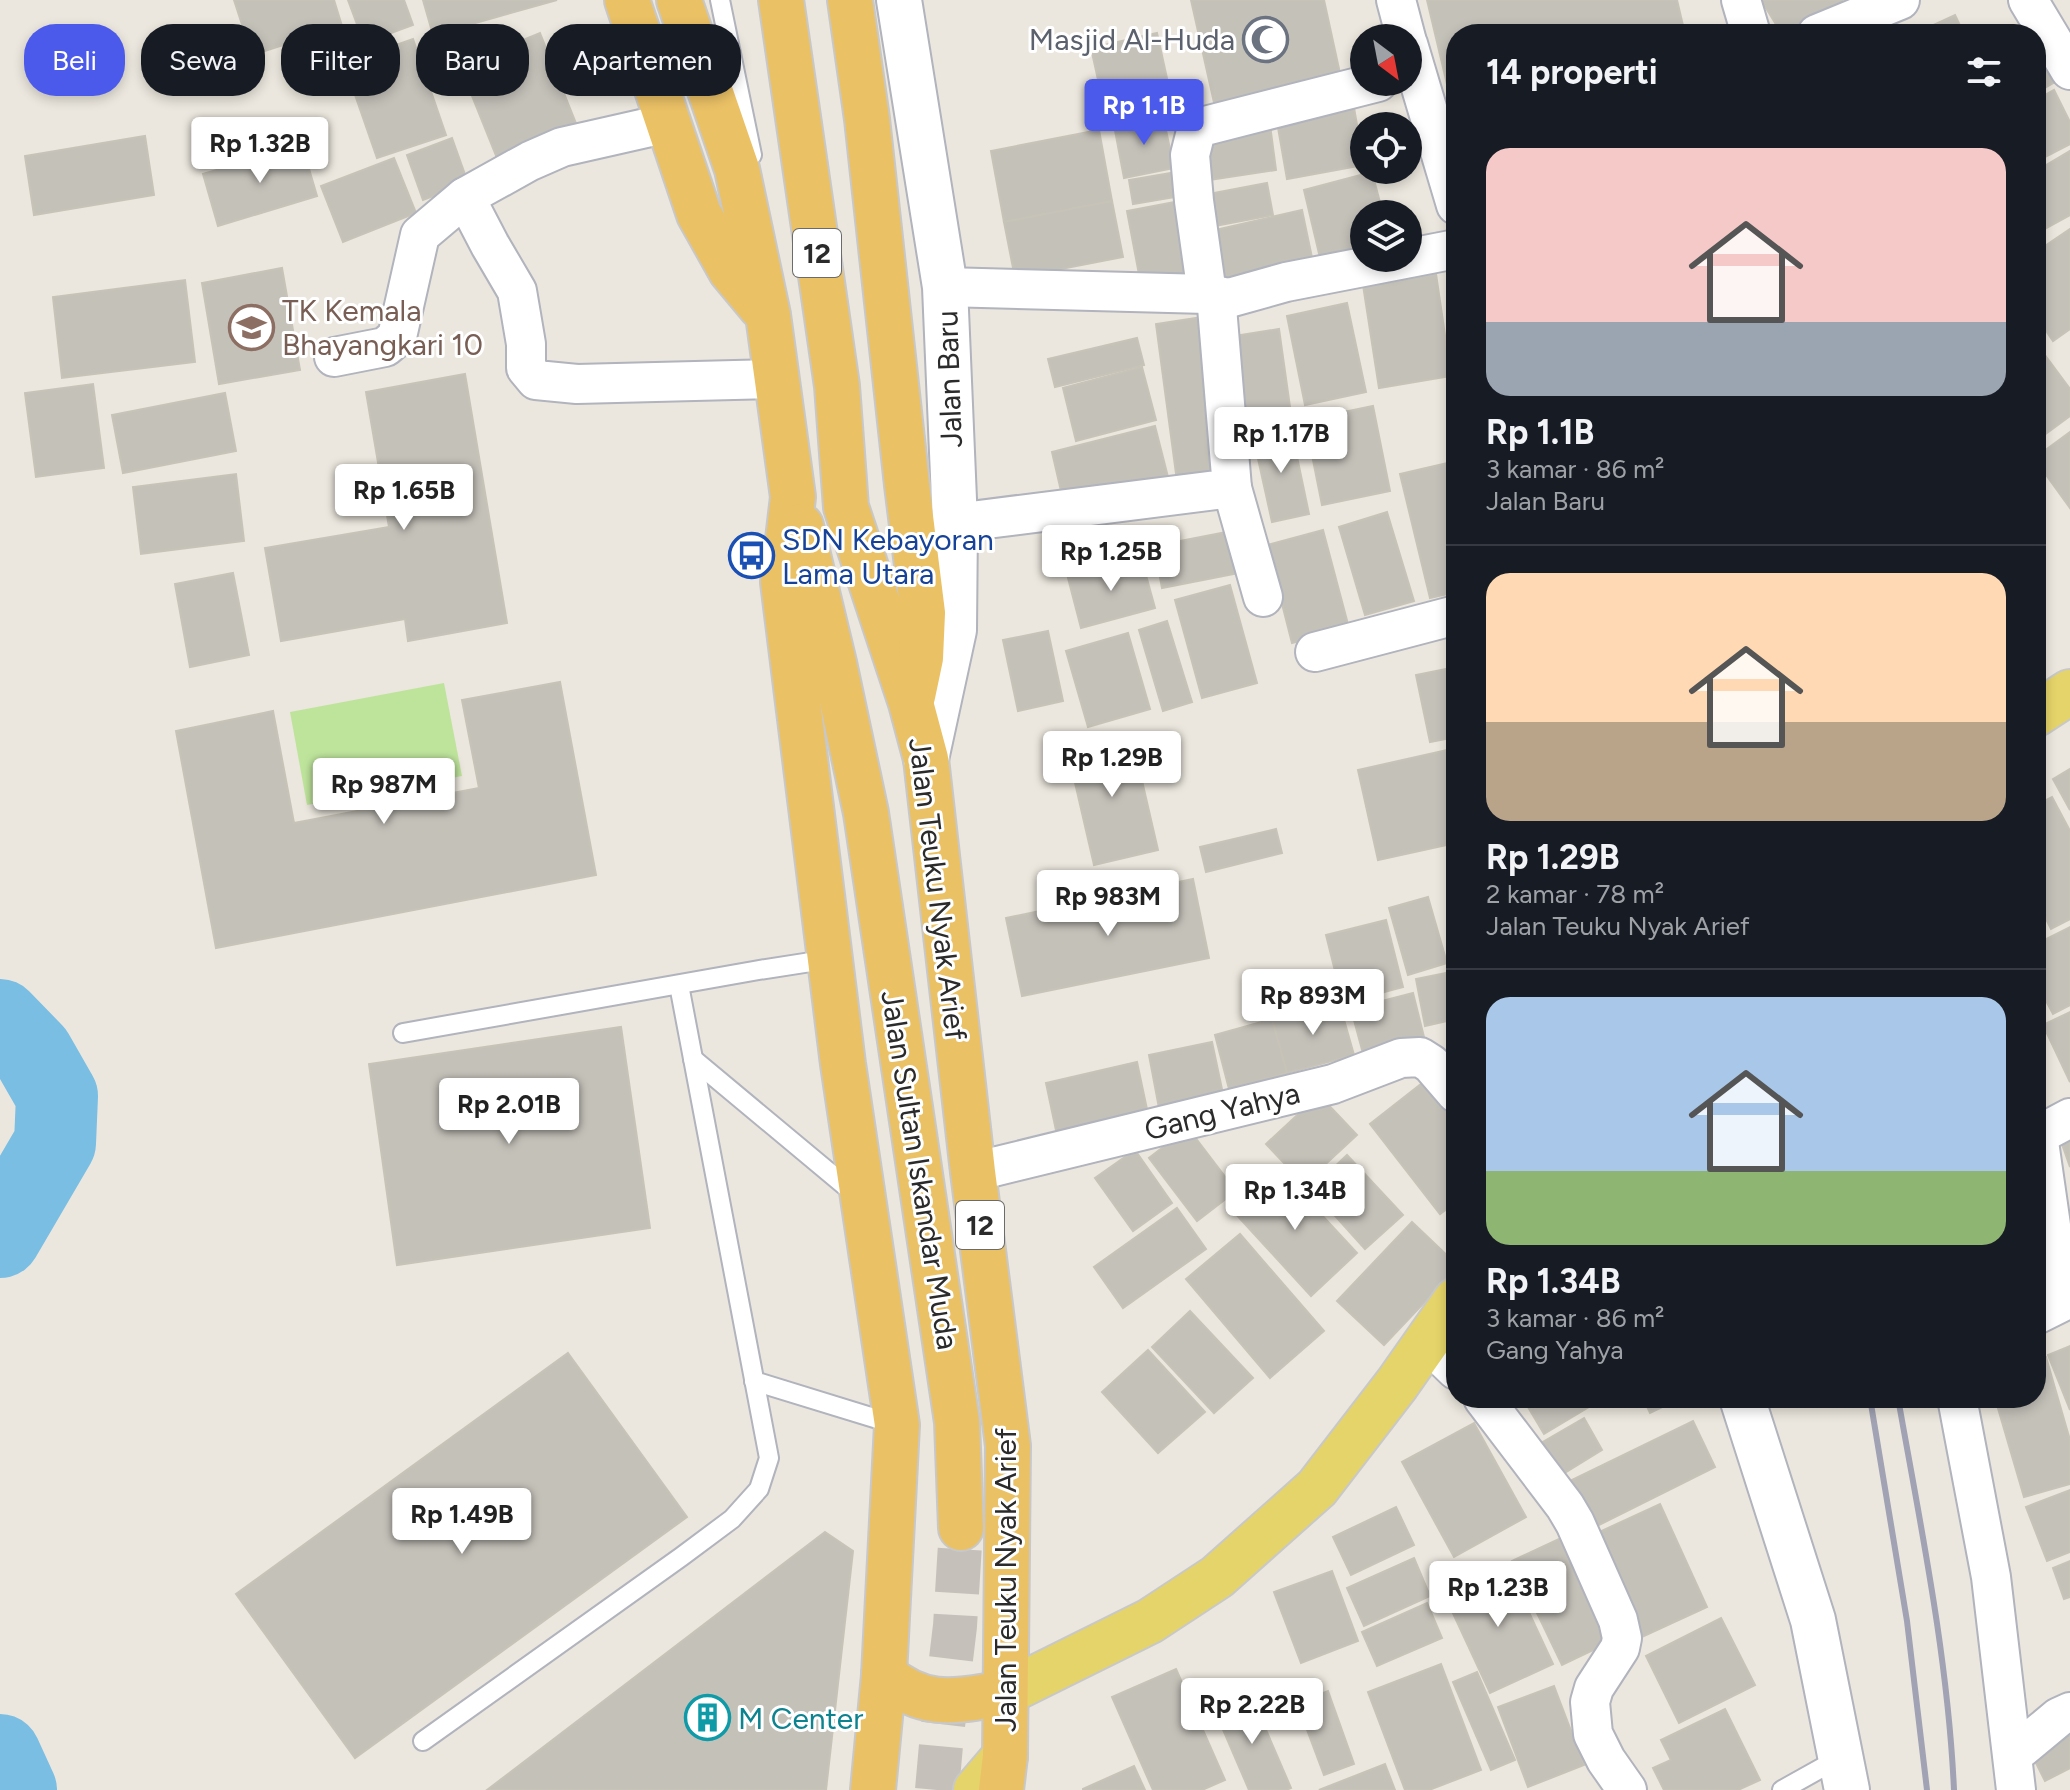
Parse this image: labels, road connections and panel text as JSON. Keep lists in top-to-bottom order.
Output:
{
  "streets": {
    "highway": ["12", "Jalan Teuku Nyak Arief", "Jalan Sultan Iskandar Muda"],
    "main road": ["Jalan Baru"],
    "street": ["Gang Yahya"]
  },
  "crossings": [
    ["12", "Jalan Sultan Iskandar Muda"],
    ["Jalan Baru", "Jalan Teuku Nyak Arief"],
    ["Jalan Teuku Nyak Arief", "Gang Yahya"],
    ["Jalan Teuku Nyak Arief", "Jalan Sultan Iskandar Muda"]
  ],
  "places": {
    "mosque": ["Masjid Al-Huda"],
    "school or university": ["TK Kemala Bhayangkari 10"],
    "bus stop": ["SDN Kebayoran Lama Utara"],
    "building": ["M Center"]
  },
  "north": "bottom right",
  "page": {
    "chip": [
      "Beli",
      "Sewa",
      "Filter",
      "Baru",
      "Apartemen"
    ],
    "heading": "14 properti",
    "price": [
      "Rp 1.1B",
      "Rp 1.32B",
      "Rp 1.17B",
      "Rp 1.65B",
      "Rp 1.25B",
      "Rp 1.29B",
      "Rp 987M",
      "Rp 983M",
      "Rp 893M",
      "Rp 2.01B",
      "Rp 1.34B",
      "Rp 1.49B",
      "Rp 1.23B",
      "Rp 2.22B"
    ],
    "list": [
      {
        "name": "Rp 1.1B",
        "note": "3 kamar · 86 m² · Jalan Baru"
      },
      {
        "name": "Rp 1.29B",
        "note": "2 kamar · 78 m² · Jalan Teuku Nyak Arief"
      },
      {
        "name": "Rp 1.34B",
        "note": "3 kamar · 86 m² · Gang Yahya"
      }
    ]
  }
}
